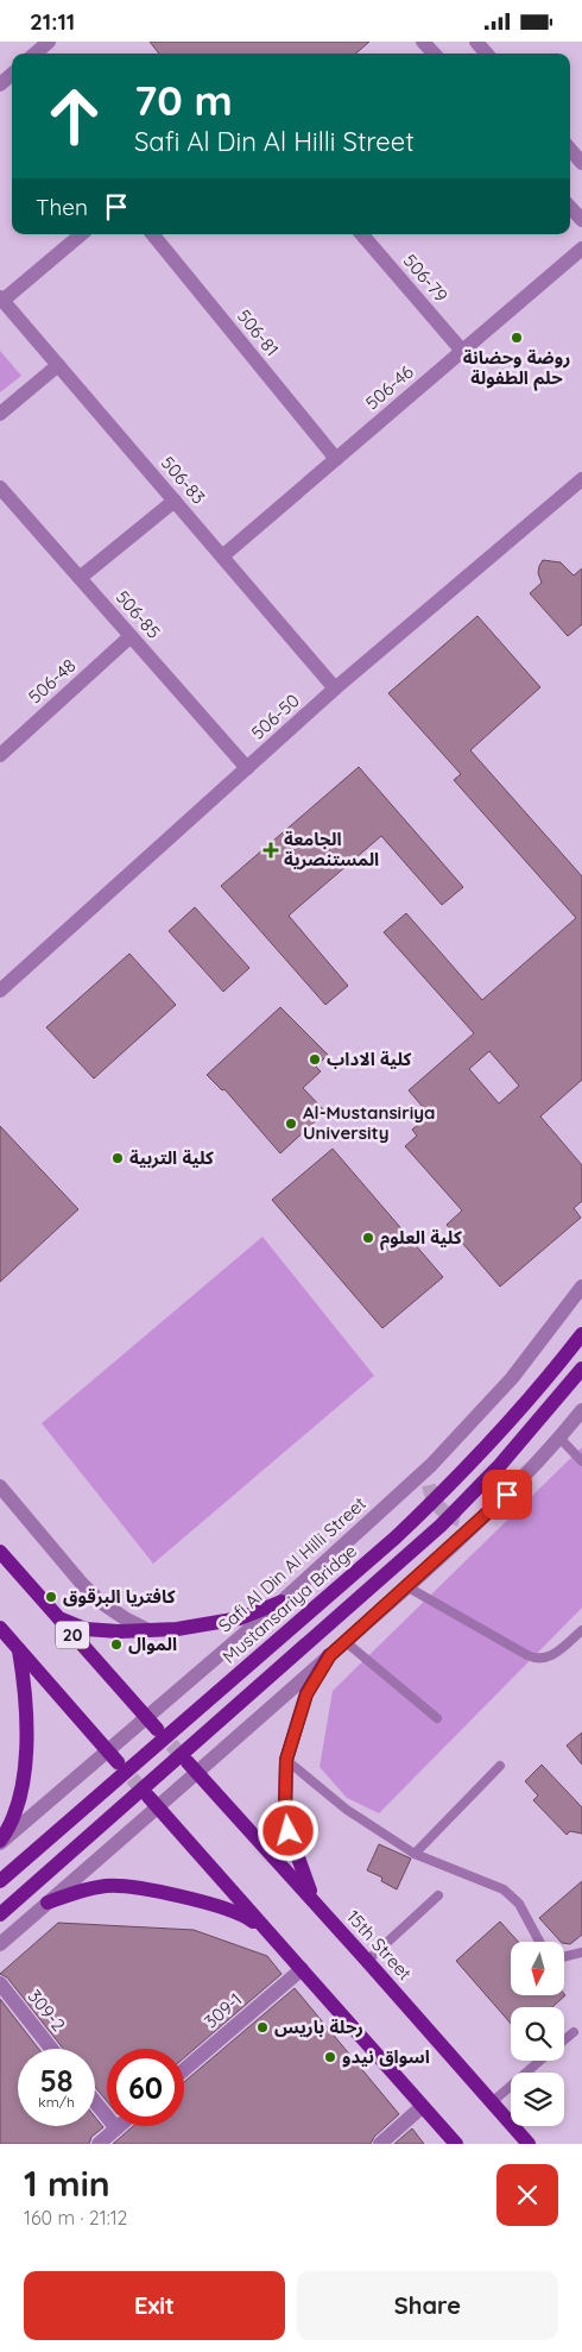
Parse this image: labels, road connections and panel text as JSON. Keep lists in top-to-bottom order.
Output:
{
  "streets": {
    "main road": ["Mustansariya Bridge", "20", "15th Street"],
    "street": [
      "506-79",
      "506-81",
      "506-46",
      "506-83",
      "506-85",
      "506-48",
      "506-50",
      "Safi Al Din Al Hilli Street",
      "309-2",
      "309-1"
    ]
  },
  "crossings": [
    ["506-79", "506-46"],
    ["506-81", "506-46"],
    ["506-46", "506-83"],
    ["506-83", "506-50"],
    ["506-85", "506-48"],
    ["506-85", "506-50"],
    ["Safi Al Din Al Hilli Street", "20"]
  ],
  "places": {
    "other": [
      "روضة وحضانة حلم الطفولة",
      "كلية الاداب",
      "Al-Mustansiriya University",
      "كلية التربية",
      "كلية العلوم",
      "كافتريا البرقوق",
      "الموال",
      "رحلة باريس",
      "اسواق نيدو"
    ],
    "health": ["الجامعة المستنصرية"]
  },
  "north": "bottom",
  "page": {
    "status": "21:11",
    "turn": ["70 m", "Safi Al Din Al Hilli Street"],
    "then": "Then",
    "speed": "58 km/h",
    "limit": "60",
    "heading": ["1 min", "160 m · 21:12"],
    "buttons": ["Exit", "Share"]
  }
}
